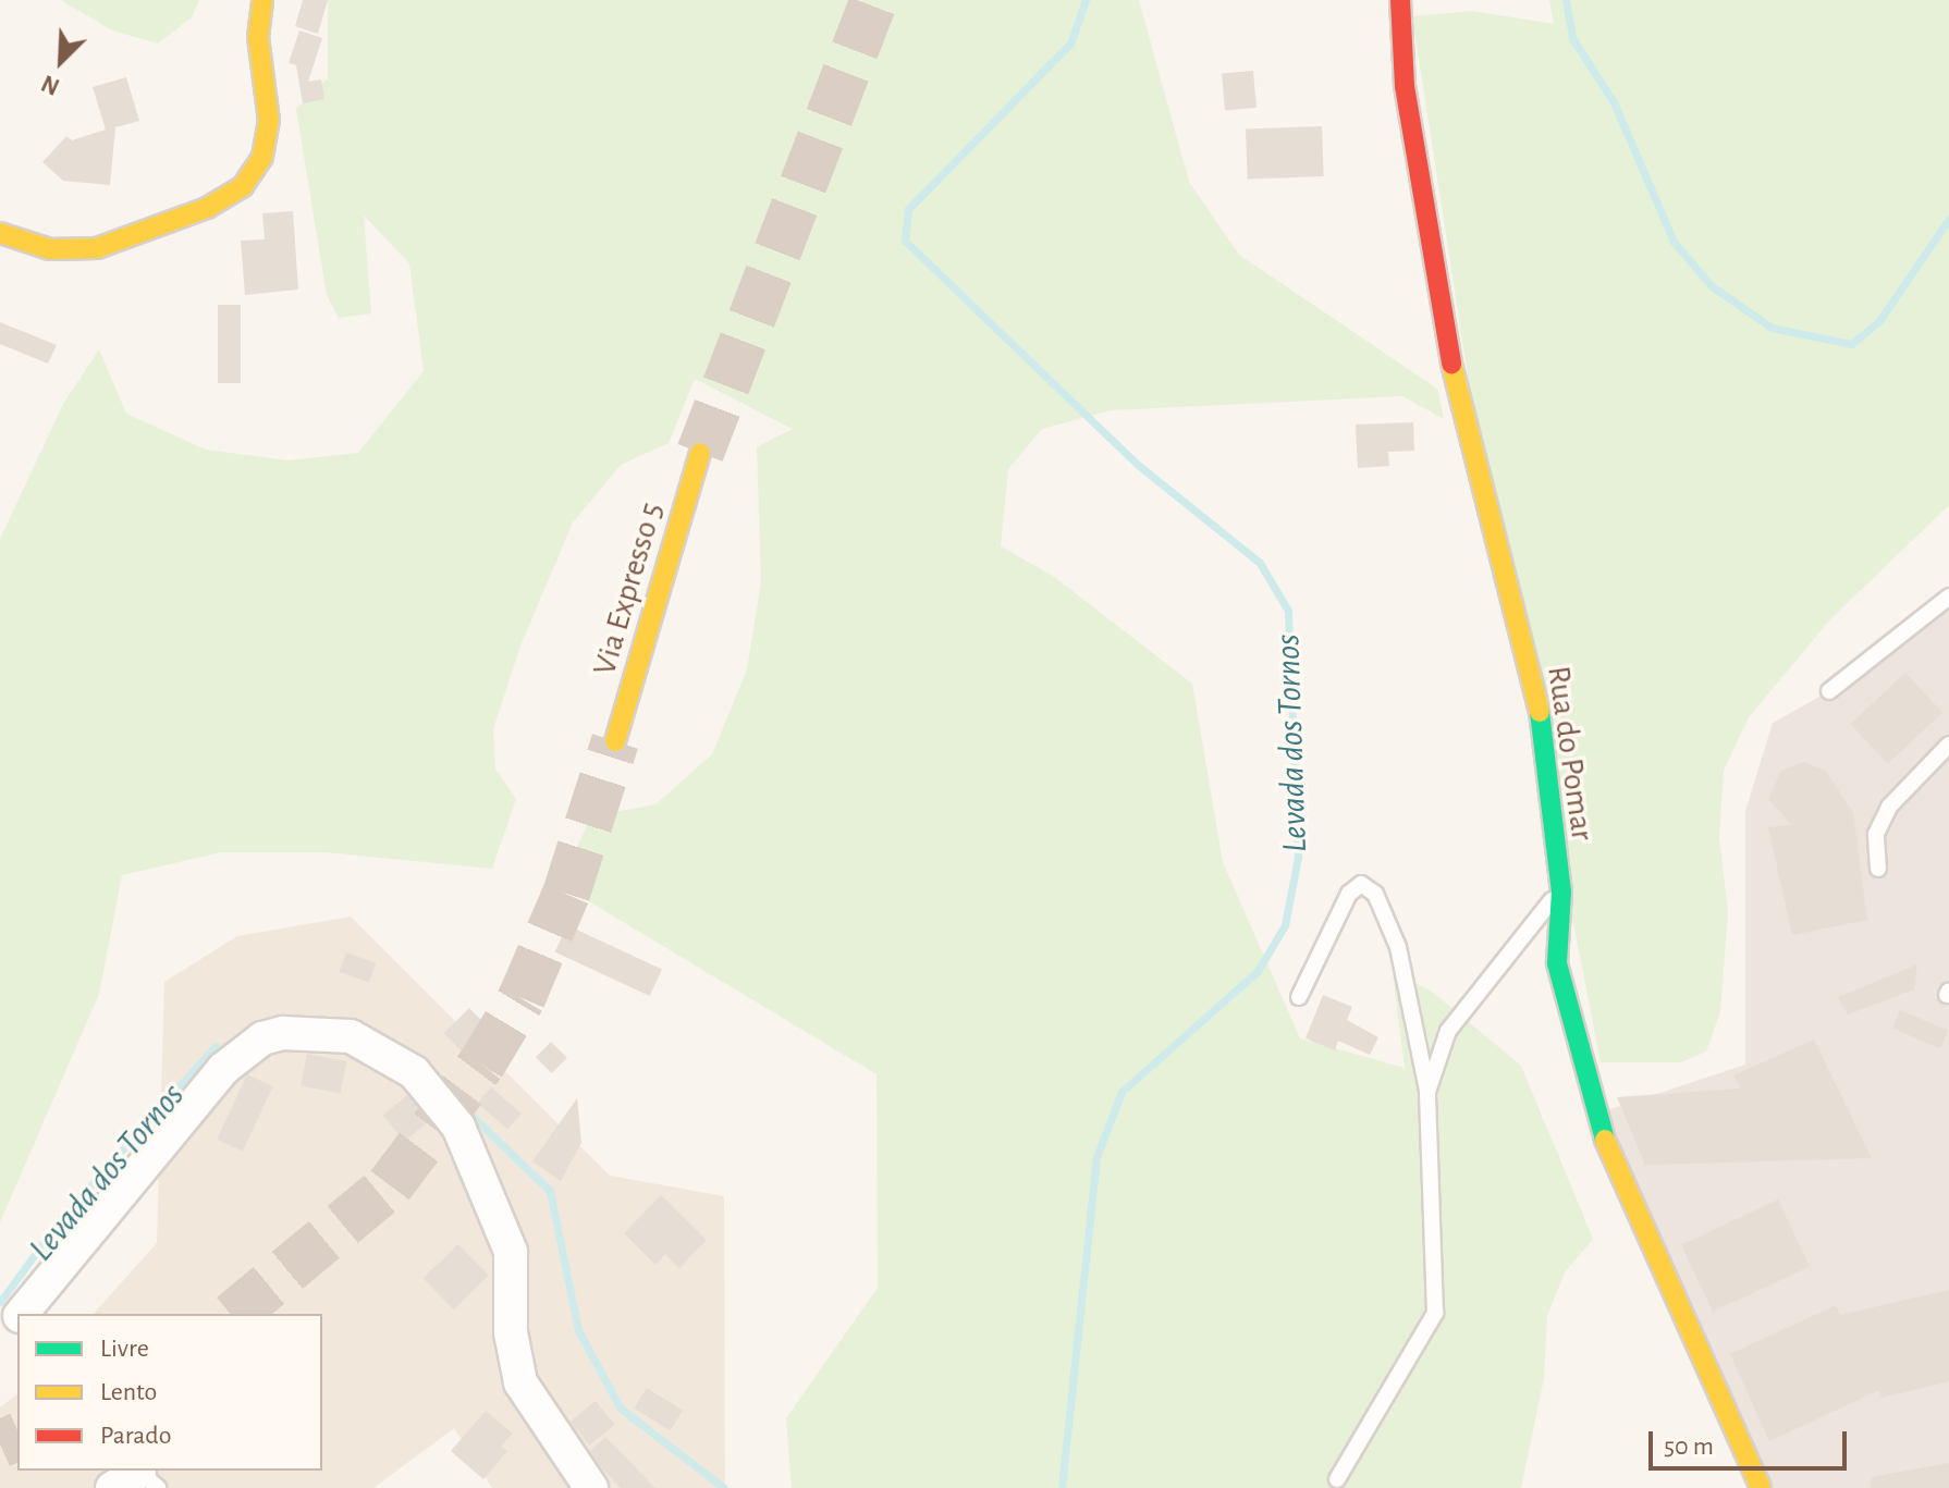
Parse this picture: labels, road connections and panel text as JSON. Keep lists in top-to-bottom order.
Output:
{
  "streets": {
    "street": ["Via Expresso 5", "Rua do Pomar"]
  },
  "water": ["Levada dos Tornos"],
  "legend": ["Livre", "Lento", "Parado"],
  "scale_bar": "50 m",
  "north": "bottom left"
}
